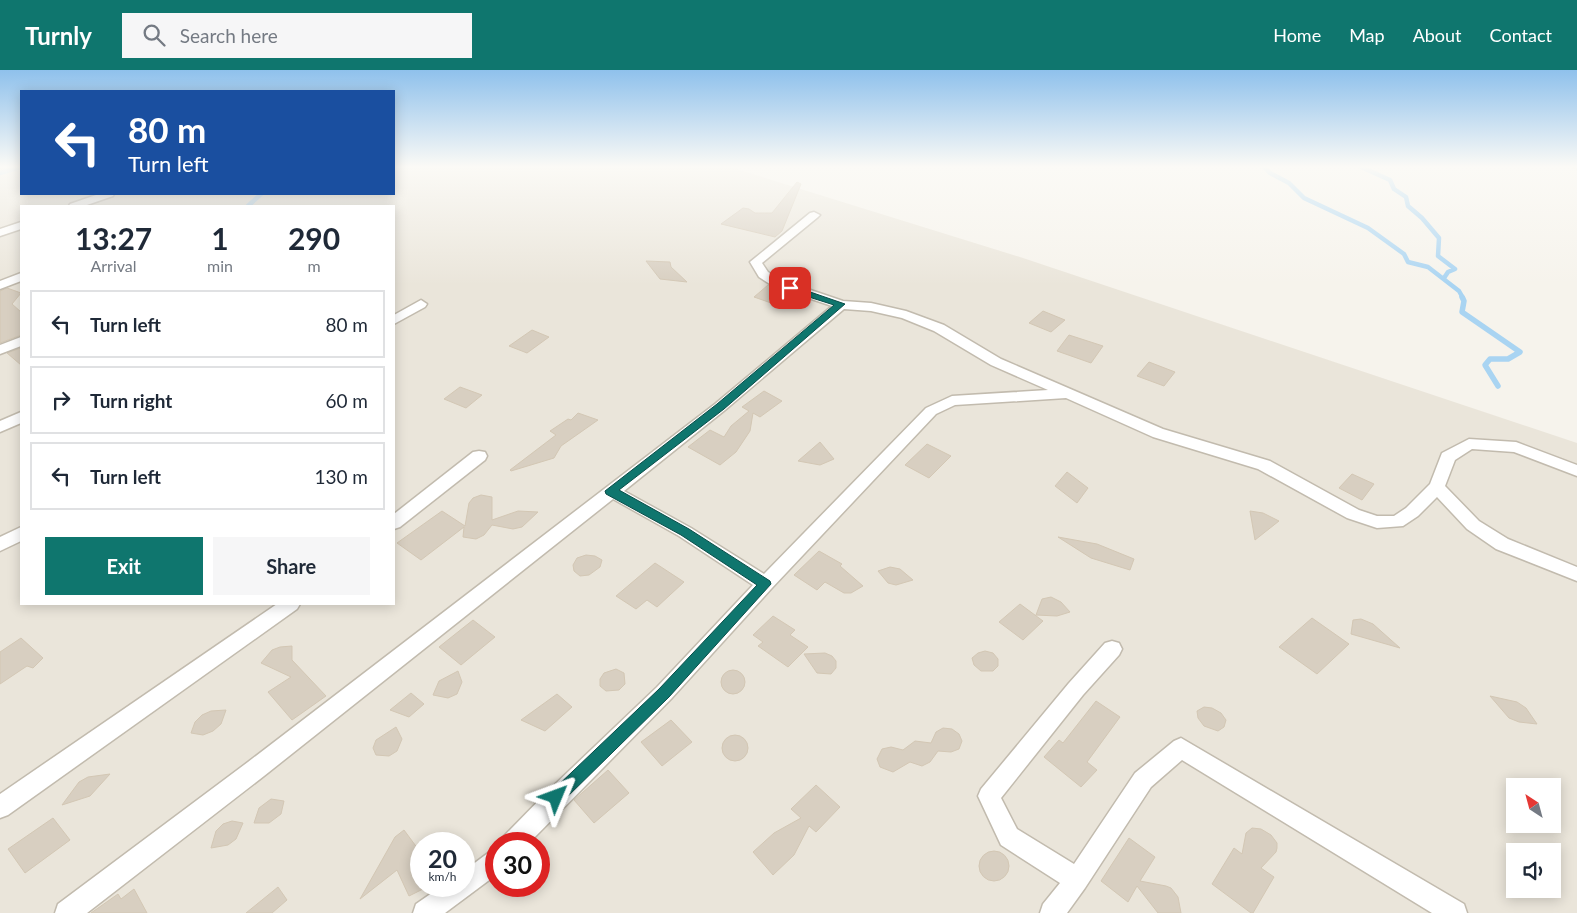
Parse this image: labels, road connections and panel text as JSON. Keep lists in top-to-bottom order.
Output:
{
  "north": "top left",
  "page": {
    "header": "Turnly",
    "search": "Search here",
    "nav": [
      "Home",
      "Map",
      "About",
      "Contact"
    ],
    "turn": ["80 m", "Turn left"],
    "eta": [
      "13:27",
      "Arrival",
      "1",
      "min",
      "290",
      "m"
    ],
    "list": [
      {
        "name": "Turn left",
        "value": "80 m"
      },
      {
        "name": "Turn right",
        "value": "60 m"
      },
      {
        "name": "Turn left",
        "value": "130 m"
      }
    ],
    "buttons": ["Exit", "Share"],
    "speed": "20 km/h",
    "limit": "30"
  }
}
